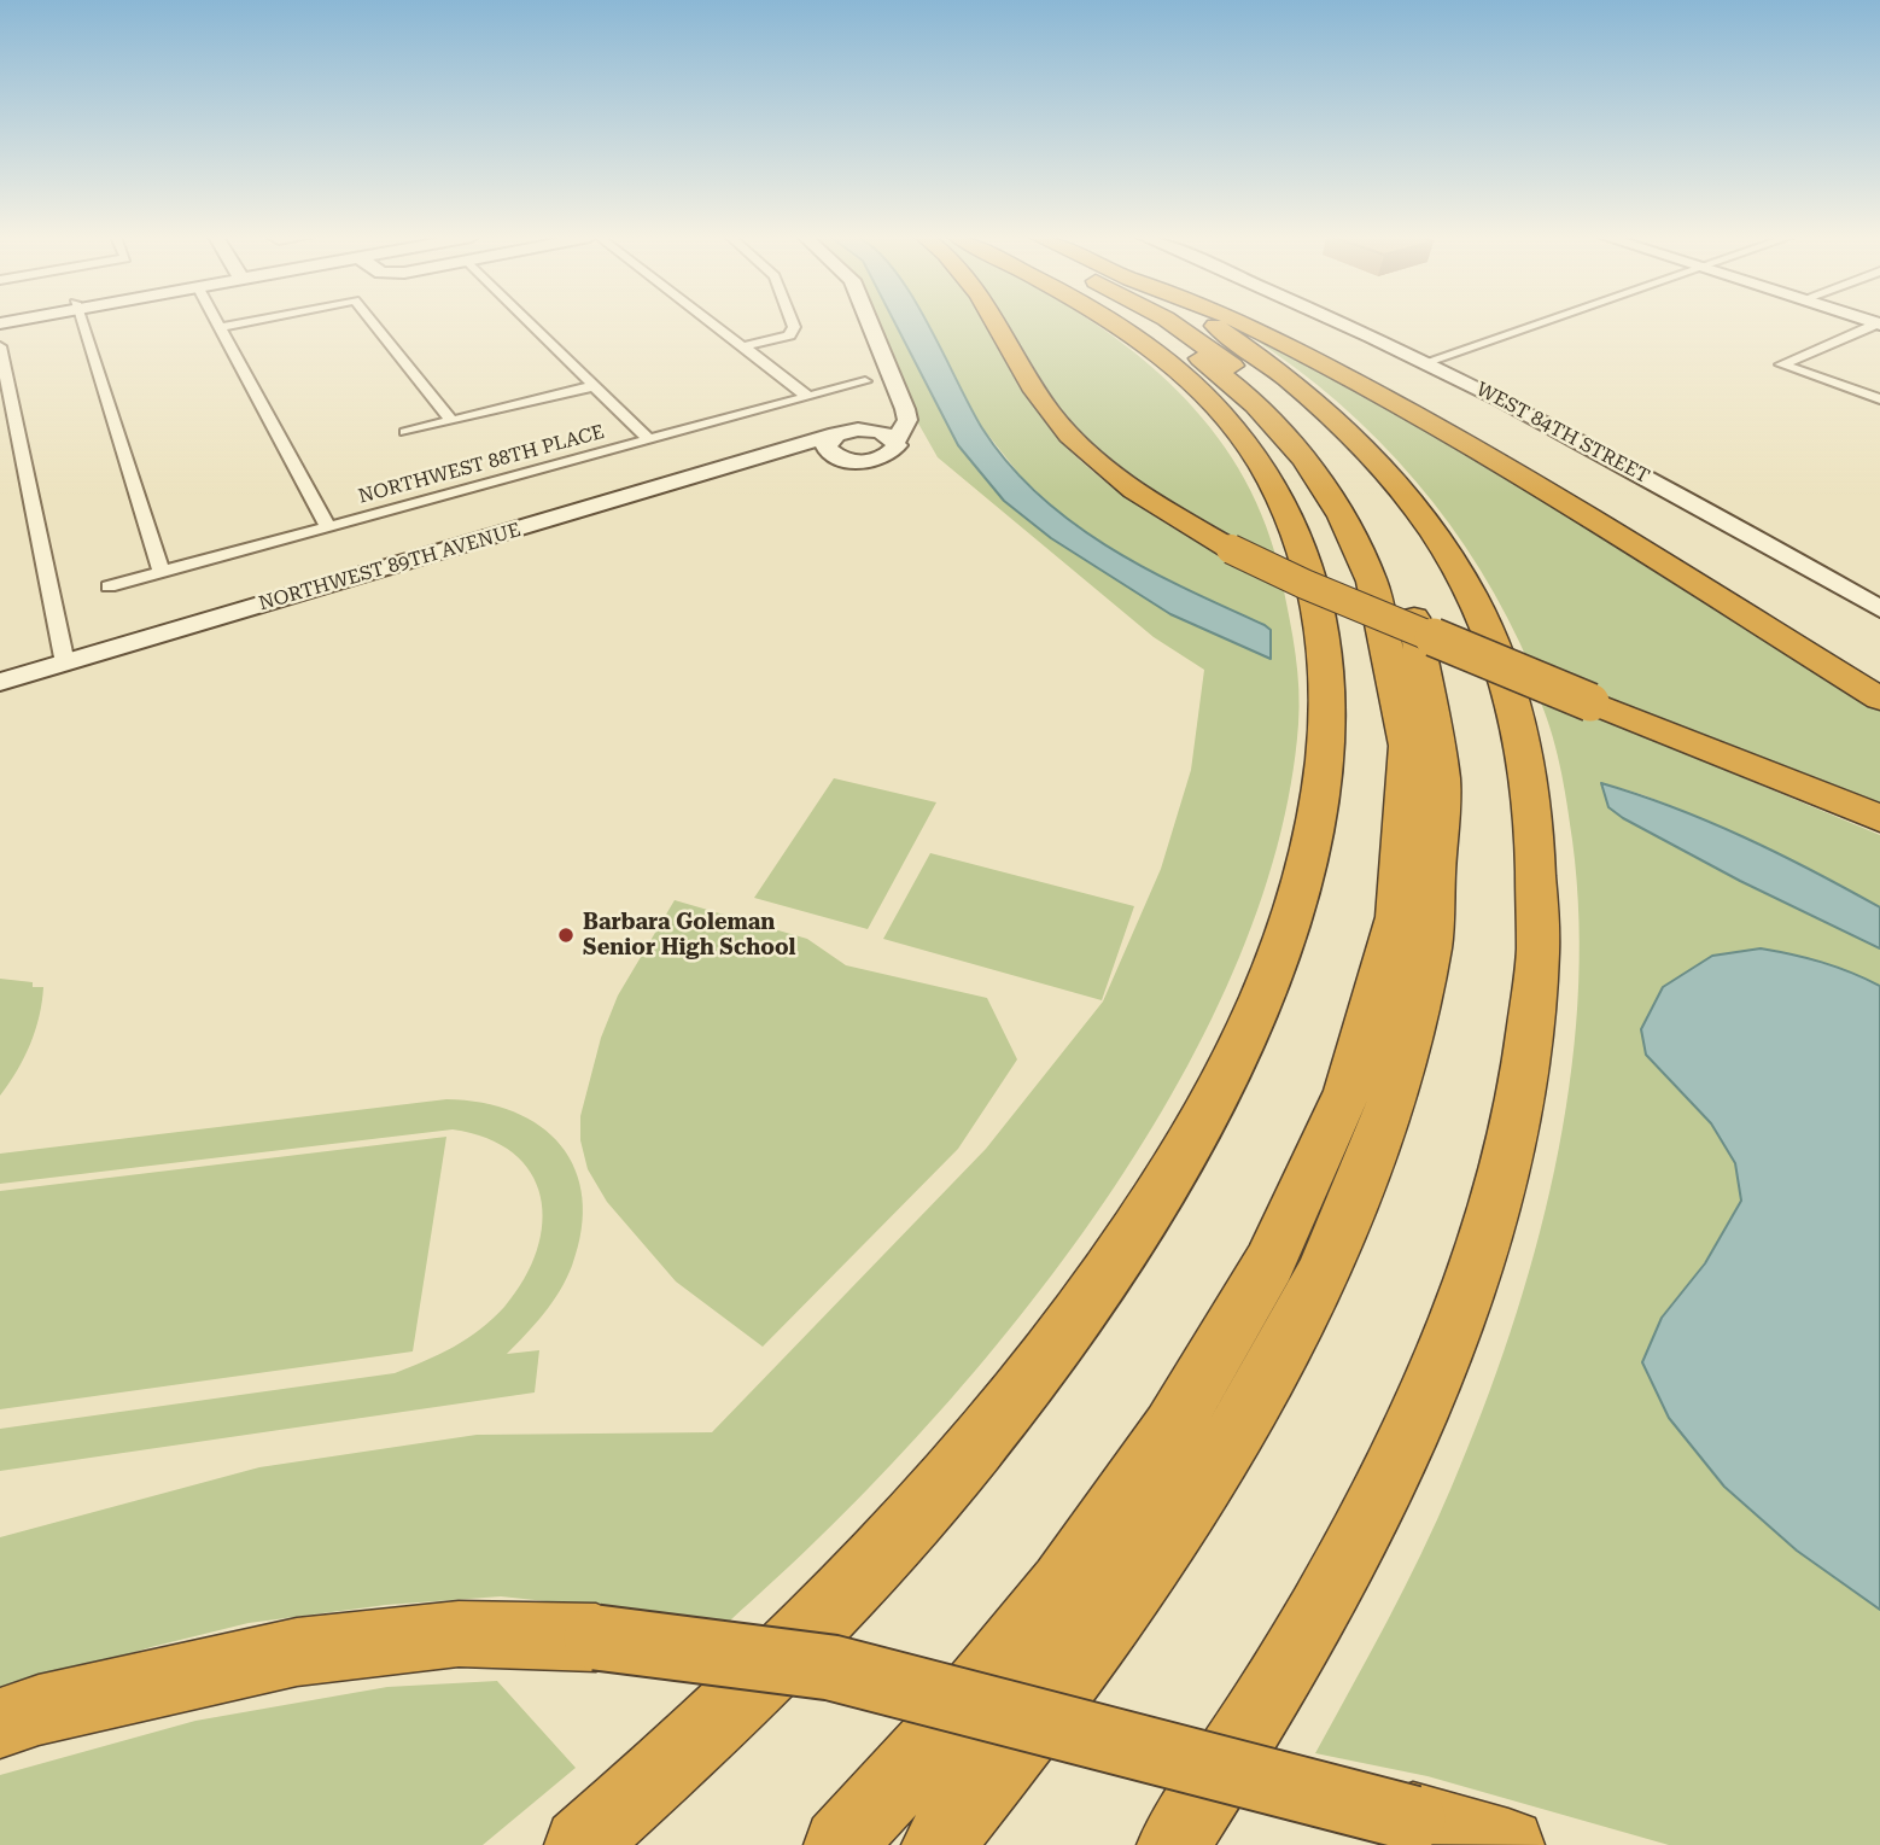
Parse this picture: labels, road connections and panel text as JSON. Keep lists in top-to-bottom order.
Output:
{
  "streets": {
    "street": ["WEST 84TH STREET", "NORTHWEST 88TH PLACE", "NORTHWEST 89TH AVENUE"]
  },
  "places": ["Barbara Goleman Senior High School"]
}
